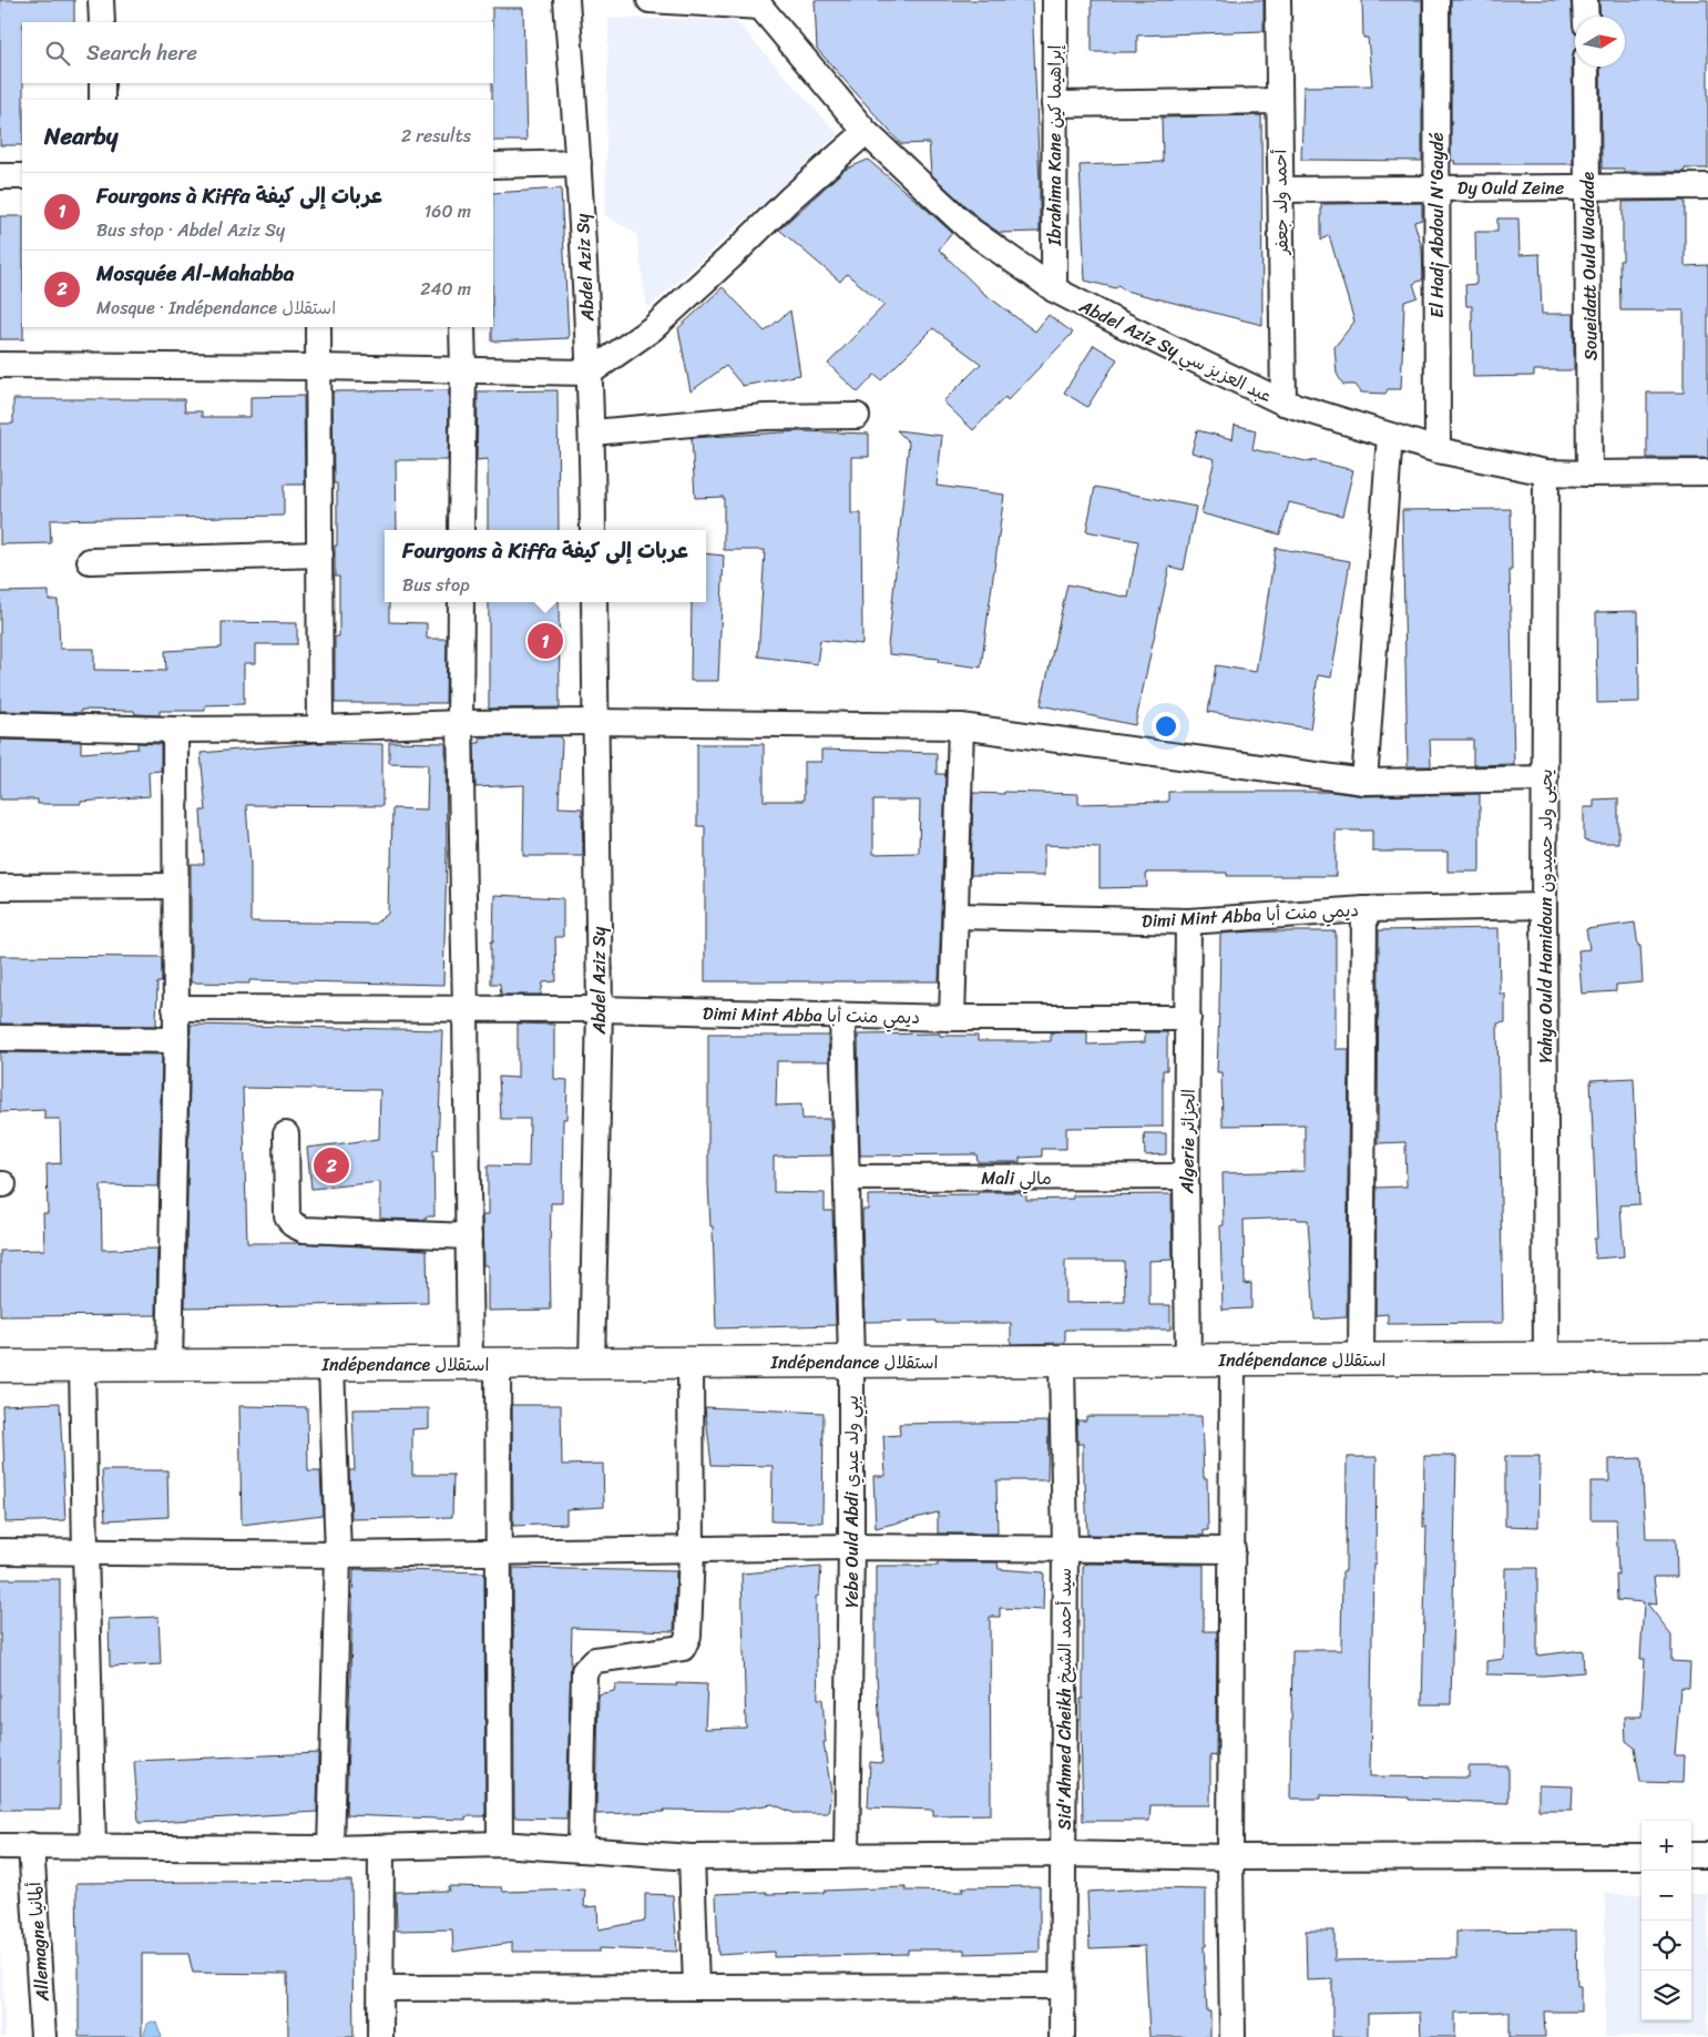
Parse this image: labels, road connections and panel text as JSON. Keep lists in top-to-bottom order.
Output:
{
  "streets": {
    "street": [
      "Ibrahima Kane إبراهيما كين",
      "Dy Ould Zeine",
      "أحمد ولد جعفر",
      "El Hadj Abdoul N'Gaydé",
      "Soueidatt Ould Waddade",
      "Abdel Aziz Sy",
      "Abdel Aziz Sy عبد العزيز سي",
      "Dimi Mint Abba ديمي منت أبا",
      "Yahya Ould Hamidoun يحيى ولد حميدون",
      "Algerie الجزائر",
      "Mali مالي",
      "Indépendance استقلال",
      "Yebe Ould Abdi يبي ولد عبدي",
      "Sid'Ahmed Cheikh سيد أحمد الشيخ",
      "Allemagne ألمانيا"
    ]
  },
  "crossings": [
    ["Ibrahima Kane إبراهيما كين", "Abdel Aziz Sy عبد العزيز سي"],
    ["Dy Ould Zeine", "أحمد ولد جعفر"],
    ["Dy Ould Zeine", "El Hadj Abdoul N'Gaydé"],
    ["Dy Ould Zeine", "Soueidatt Ould Waddade"],
    ["أحمد ولد جعفر", "Abdel Aziz Sy عبد العزيز سي"],
    ["El Hadj Abdoul N'Gaydé", "Abdel Aziz Sy عبد العزيز سي"],
    ["Soueidatt Ould Waddade", "Abdel Aziz Sy عبد العزيز سي"],
    ["Abdel Aziz Sy", "Dimi Mint Abba ديمي منت أبا"],
    ["Abdel Aziz Sy", "Indépendance استقلال"],
    ["Abdel Aziz Sy عبد العزيز سي", "Yahya Ould Hamidoun يحيى ولد حميدون"],
    ["Dimi Mint Abba ديمي منت أبا", "Yahya Ould Hamidoun يحيى ولد حميدون"],
    ["Dimi Mint Abba ديمي منت أبا", "Algerie الجزائر"],
    ["Dimi Mint Abba ديمي منت أبا", "Yebe Ould Abdi يبي ولد عبدي"],
    ["Yahya Ould Hamidoun يحيى ولد حميدون", "Indépendance استقلال"],
    ["Algerie الجزائر", "Mali مالي"],
    ["Algerie الجزائر", "Indépendance استقلال"],
    ["Mali مالي", "Yebe Ould Abdi يبي ولد عبدي"],
    ["Indépendance استقلال", "Yebe Ould Abdi يبي ولد عبدي"],
    ["Indépendance استقلال", "Sid'Ahmed Cheikh سيد أحمد الشيخ"]
  ],
  "north": "right",
  "page": {
    "search": "Search here",
    "heading": ["Nearby", "2 results"],
    "list": [
      {
        "mark": "1",
        "name": "Fourgons à Kiffa عربات إلى كيفة",
        "note": "Bus stop · Abdel Aziz Sy",
        "value": "160 m"
      },
      {
        "mark": "2",
        "name": "Mosquée Al-Mahabba",
        "note": "Mosque · Indépendance استقلال",
        "value": "240 m"
      }
    ],
    "popup": ["Fourgons à Kiffa عربات إلى كيفة", "Bus stop"],
    "pins": ["1", "2"],
    "map_buttons": ["+", "−"]
  }
}
